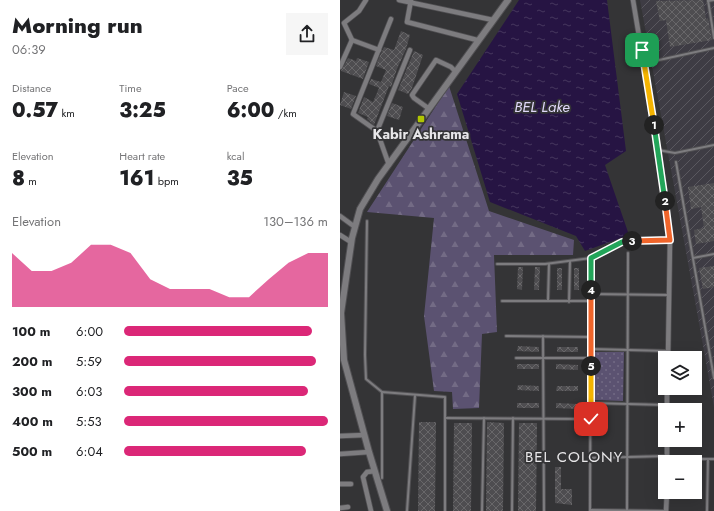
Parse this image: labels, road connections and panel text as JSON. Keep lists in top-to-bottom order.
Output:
{
  "districts": ["BEL COLONY"],
  "water": ["BEL Lake"],
  "places": {
    "transit": ["Kabir Ashrama"]
  },
  "page": {
    "heading": ["Morning run", "06:39"],
    "stats": [
      ["Distance", "0.57 km"],
      ["Time", "3:25"],
      ["Pace", "6:00 /km"],
      ["Elevation", "8 m"],
      ["Heart rate", "161 bpm"],
      ["kcal", "35"]
    ],
    "pins": [
      "1",
      "2",
      "3",
      "4",
      "5"
    ],
    "chart": ["Elevation", "130–136 m"],
    "list": [
      {
        "name": "100 m",
        "note": "6:00"
      },
      {
        "name": "200 m",
        "note": "5:59"
      },
      {
        "name": "300 m",
        "note": "6:03"
      },
      {
        "name": "400 m",
        "note": "5:53"
      },
      {
        "name": "500 m",
        "note": "6:04"
      }
    ],
    "map_buttons": ["+", "−"]
  }
}
